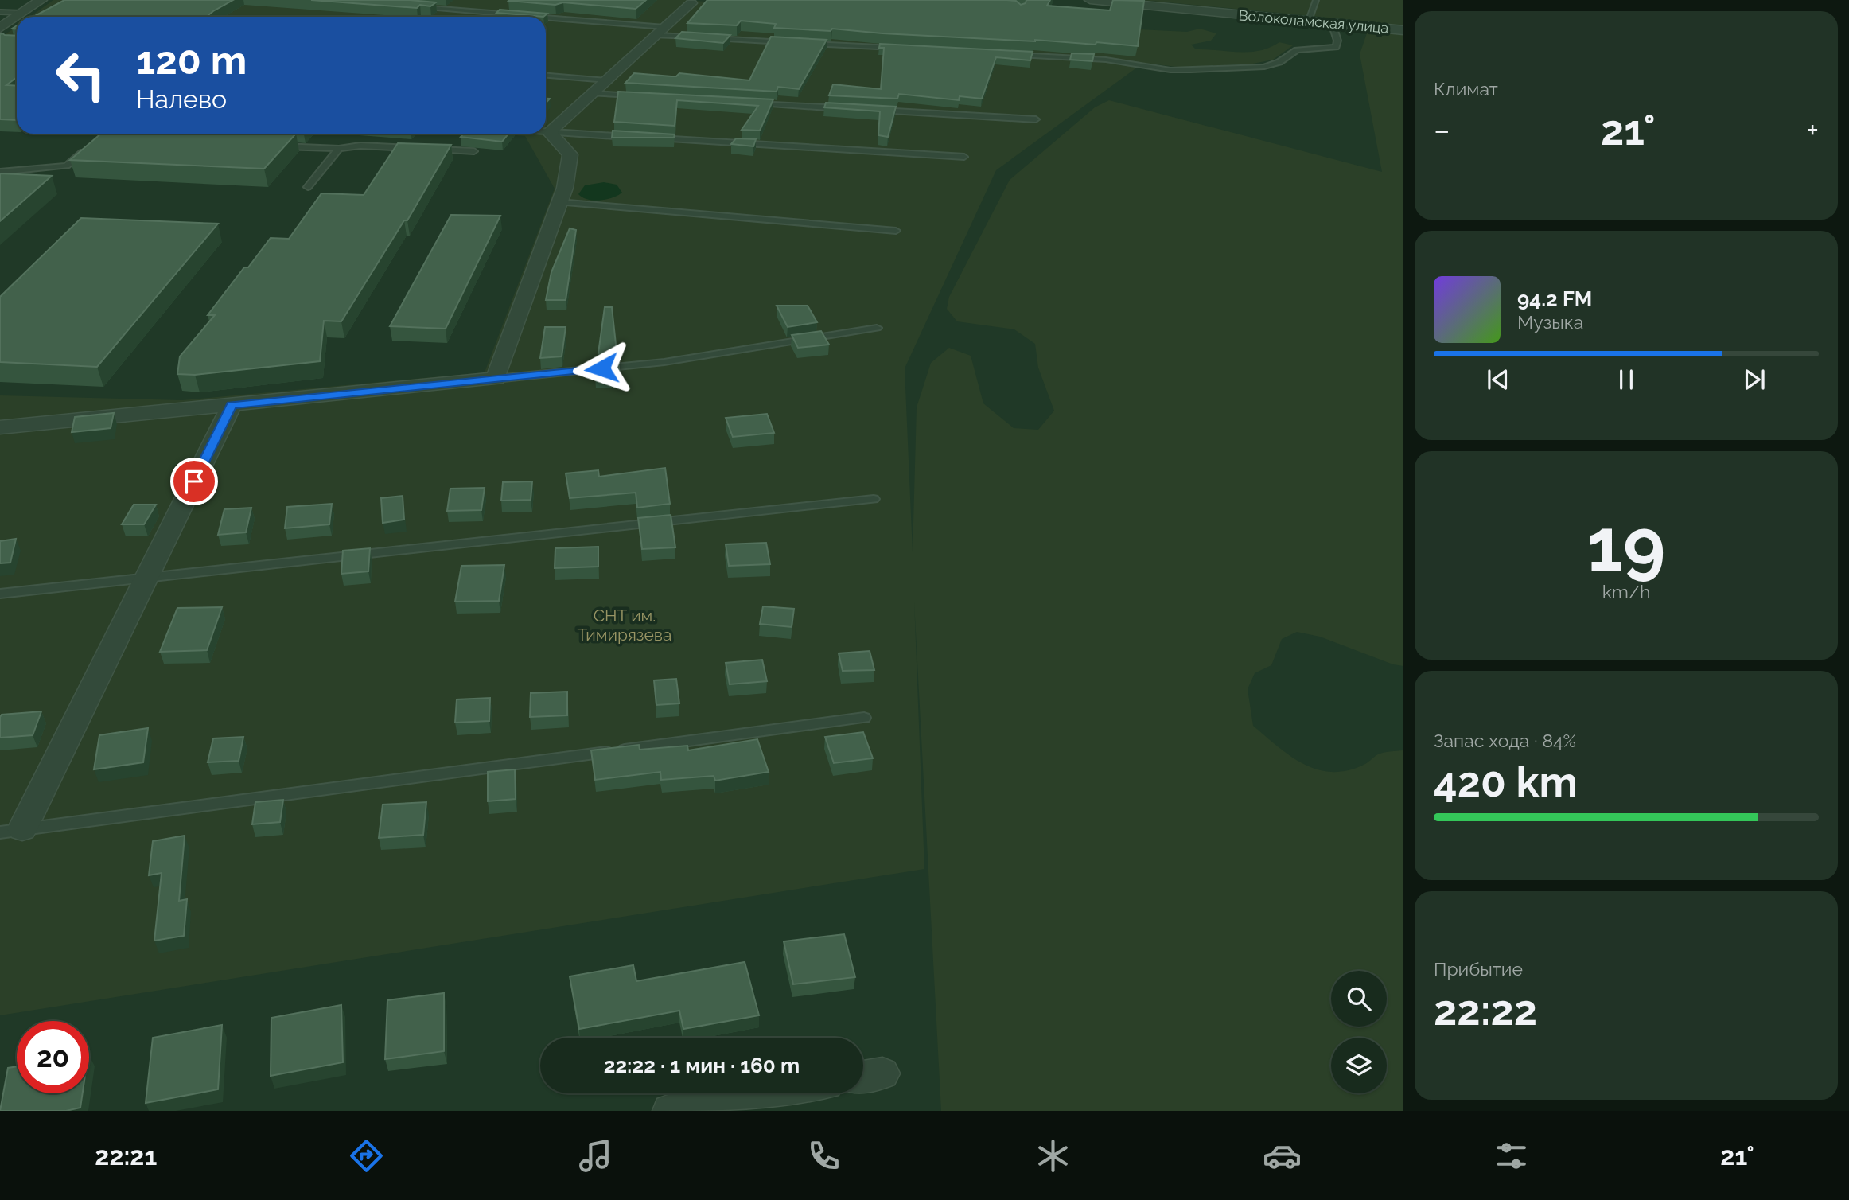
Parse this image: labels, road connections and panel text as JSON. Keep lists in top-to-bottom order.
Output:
{
  "streets": {
    "street": ["Волоколамская улица"]
  },
  "parks": ["СНТ им. Тимирязева"],
  "page": {
    "tile": [
      "Климат",
      ["19", "km/h"],
      ["Запас хода · 84%", "420 km"],
      ["Прибытие", "22:22"]
    ],
    "turn": ["120 m", "Налево"],
    "heat": ["−", "21°", "+"],
    "song": ["94.2 FM", "Музыка"],
    "limit": "20",
    "trip": "22:22 · 1 мин · 160 m",
    "tabs": ["22:21", "21°"]
  }
}
